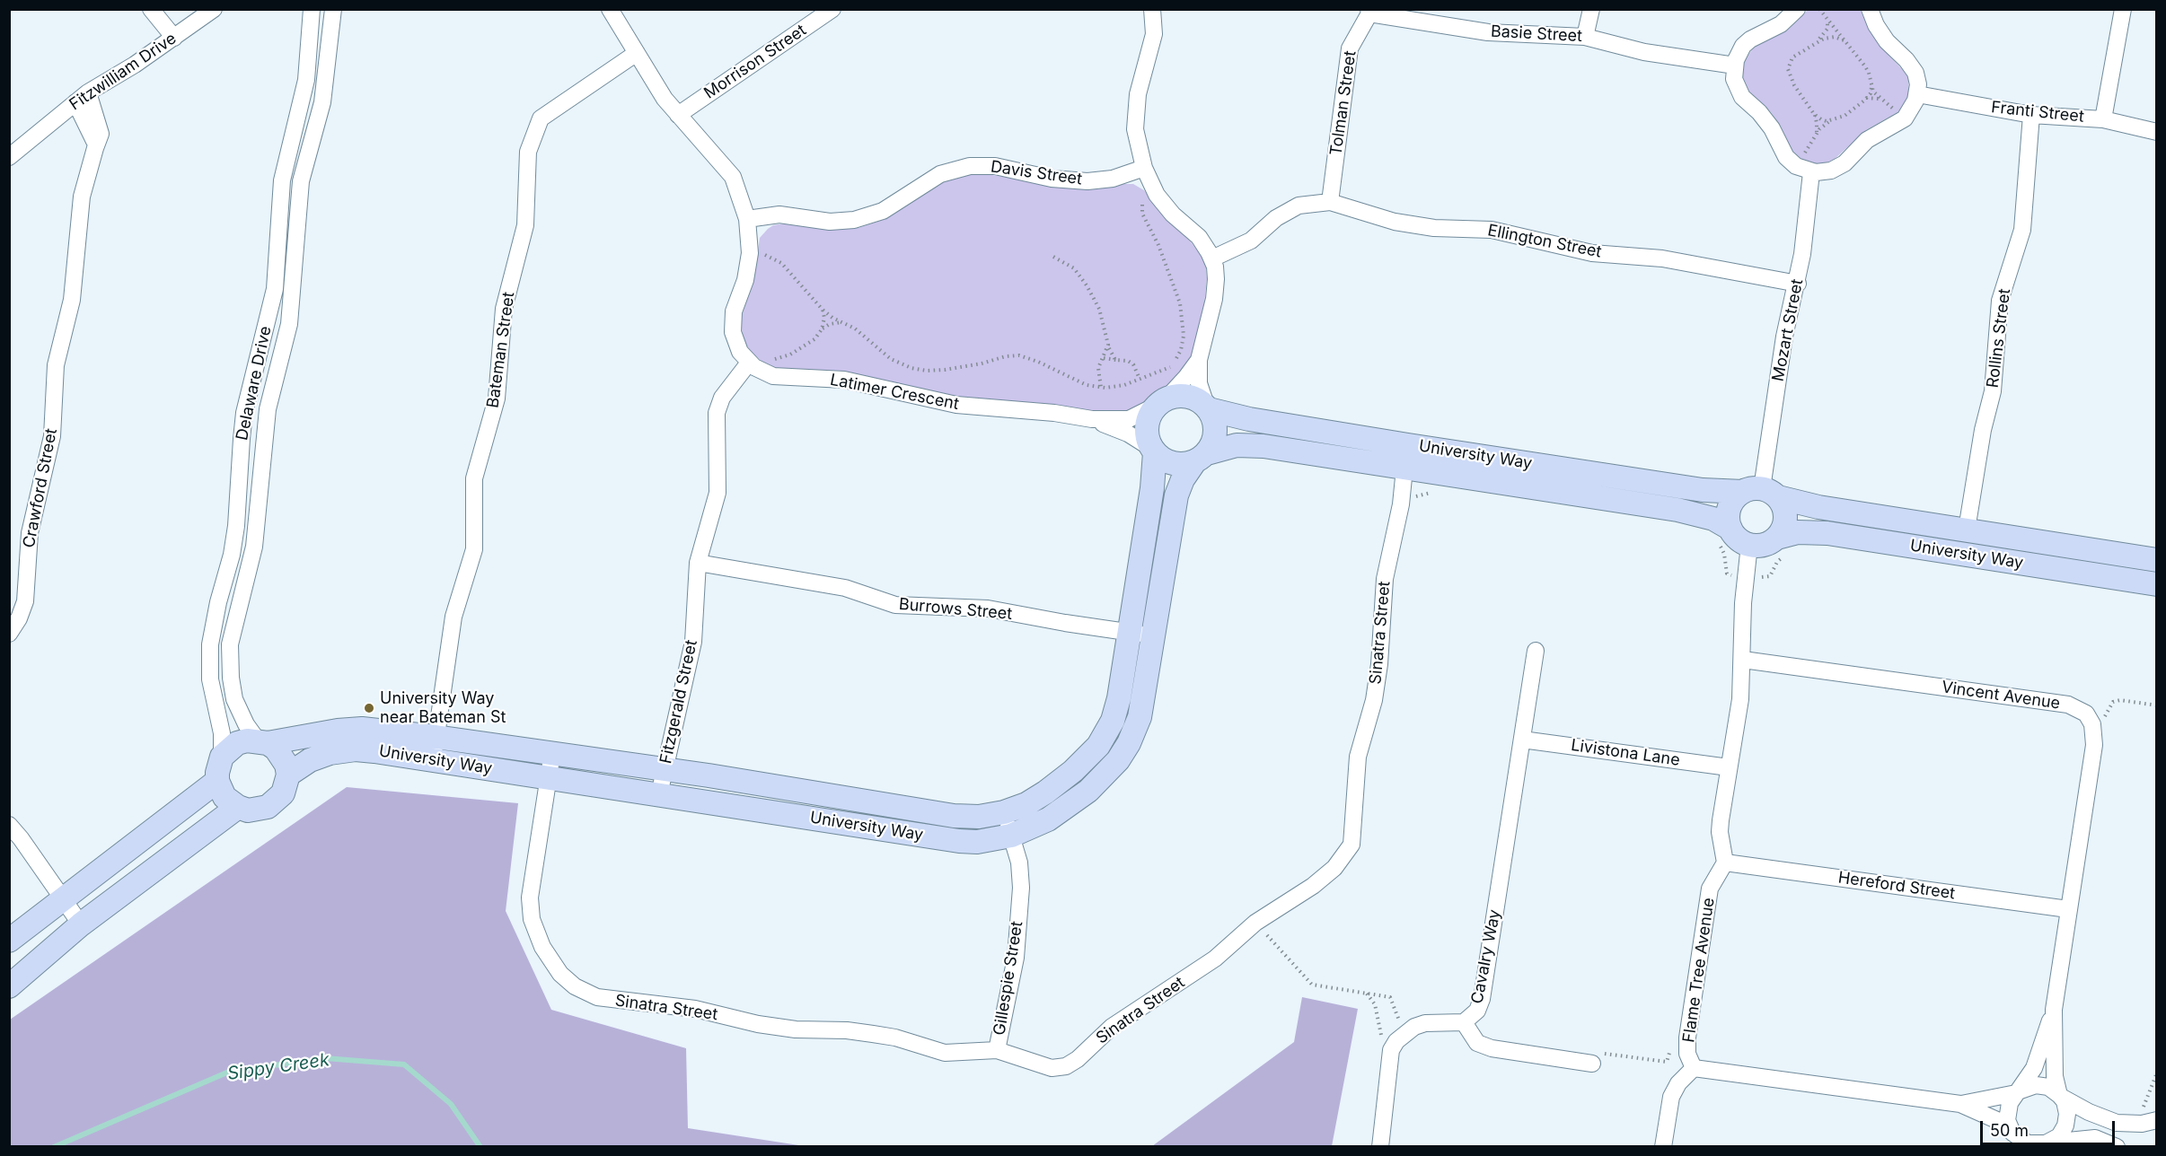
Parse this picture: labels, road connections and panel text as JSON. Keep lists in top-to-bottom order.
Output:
{
  "streets": {
    "street": [
      "Basie Street",
      "Morrison Street",
      "Fitzwilliam Drive",
      "Tolman Street",
      "Franti Street",
      "Davis Street",
      "Ellington Street",
      "Mozart Street",
      "Rollins Street",
      "Bateman Street",
      "Delaware Drive",
      "Latimer Crescent",
      "University Way",
      "Crawford Street",
      "Burrows Street",
      "Sinatra Street",
      "Vincent Avenue",
      "Fitzgerald Street",
      "Livistona Lane",
      "Hereford Street",
      "Cavalry Way",
      "Flame Tree Avenue",
      "Gillespie Street"
    ]
  },
  "crossings": [
    ["Basie Street", "Tolman Street"],
    ["Morrison Street", "Latimer Crescent"],
    ["Fitzwilliam Drive", "Crawford Street"],
    ["Tolman Street", "Ellington Street"],
    ["Franti Street", "Rollins Street"],
    ["Davis Street", "Latimer Crescent"],
    ["Ellington Street", "Mozart Street"],
    ["Mozart Street", "University Way"],
    ["Rollins Street", "University Way"],
    ["Bateman Street", "Latimer Crescent"],
    ["Bateman Street", "University Way"],
    ["Delaware Drive", "University Way"],
    ["Latimer Crescent", "University Way"],
    ["Latimer Crescent", "Fitzgerald Street"],
    ["University Way", "Burrows Street"],
    ["University Way", "Sinatra Street"],
    ["University Way", "Fitzgerald Street"],
    ["University Way", "Gillespie Street"],
    ["Burrows Street", "Fitzgerald Street"],
    ["Sinatra Street", "Gillespie Street"],
    ["Livistona Lane", "Cavalry Way"],
    ["Hereford Street", "Flame Tree Avenue"]
  ],
  "water": ["Sippy Creek"],
  "places": ["University Way near Bateman St"],
  "scale_bar": "50 m"
}
